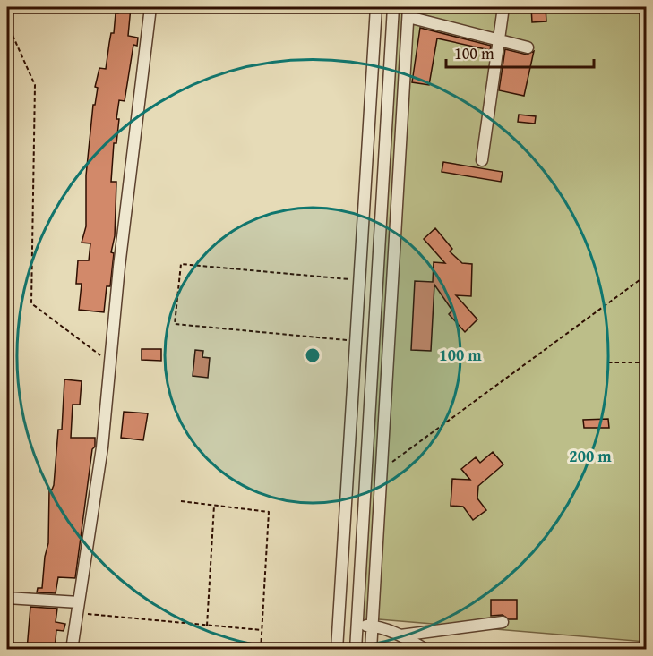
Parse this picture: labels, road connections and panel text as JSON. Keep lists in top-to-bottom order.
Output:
{
  "scale_bar": "100 m",
  "rings": ["100 m", "200 m"]
}
